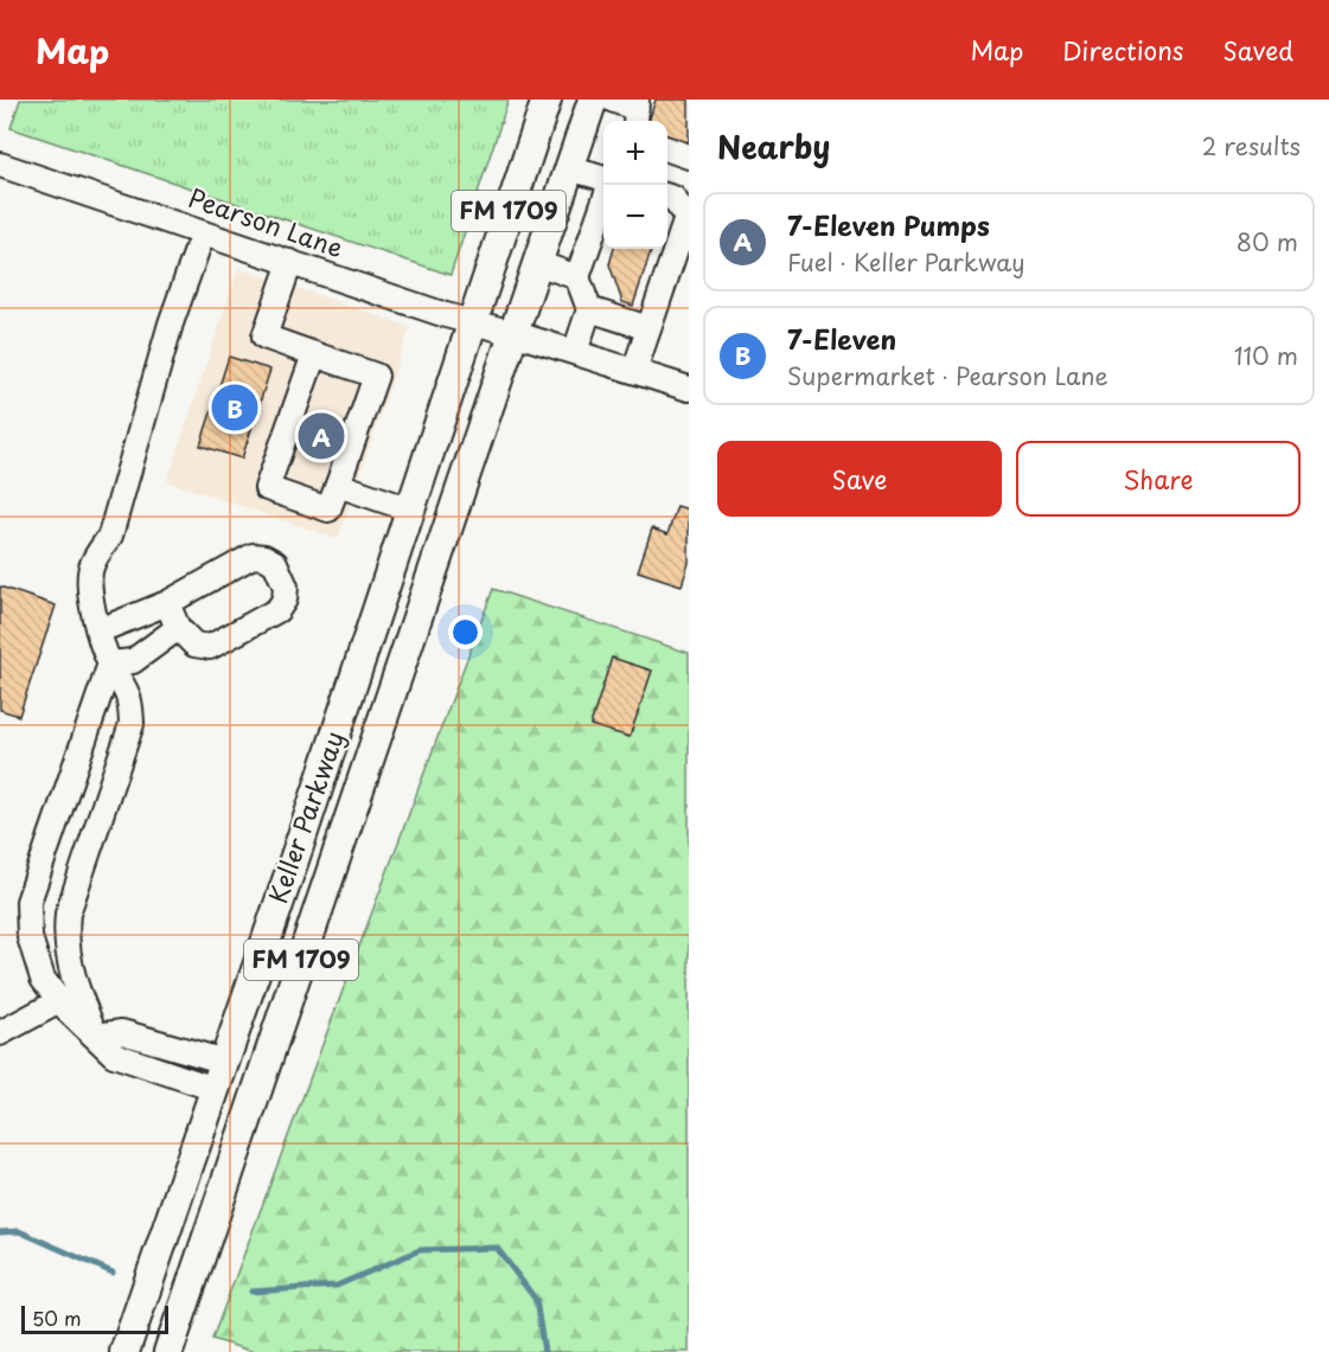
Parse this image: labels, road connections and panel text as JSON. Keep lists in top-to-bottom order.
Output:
{
  "streets": {
    "main road": ["FM 1709", "Keller Parkway"],
    "street": ["Pearson Lane"]
  },
  "crossings": [
    ["FM 1709", "Pearson Lane"],
    ["FM 1709", "Keller Parkway"],
    ["Pearson Lane", "Keller Parkway"]
  ],
  "scale_bar": "50 m",
  "page": {
    "header": "Map",
    "nav": ["Map", "Directions", "Saved"],
    "heading": ["Nearby", "2 results"],
    "map_buttons": ["+", "−"],
    "list": [
      {
        "mark": "A",
        "name": "7-Eleven Pumps",
        "note": "Fuel · Keller Parkway",
        "value": "80 m"
      },
      {
        "mark": "B",
        "name": "7-Eleven",
        "note": "Supermarket · Pearson Lane",
        "value": "110 m"
      }
    ],
    "pins": ["B", "A"],
    "buttons": ["Save", "Share"],
    "scale": "50 m"
  }
}
